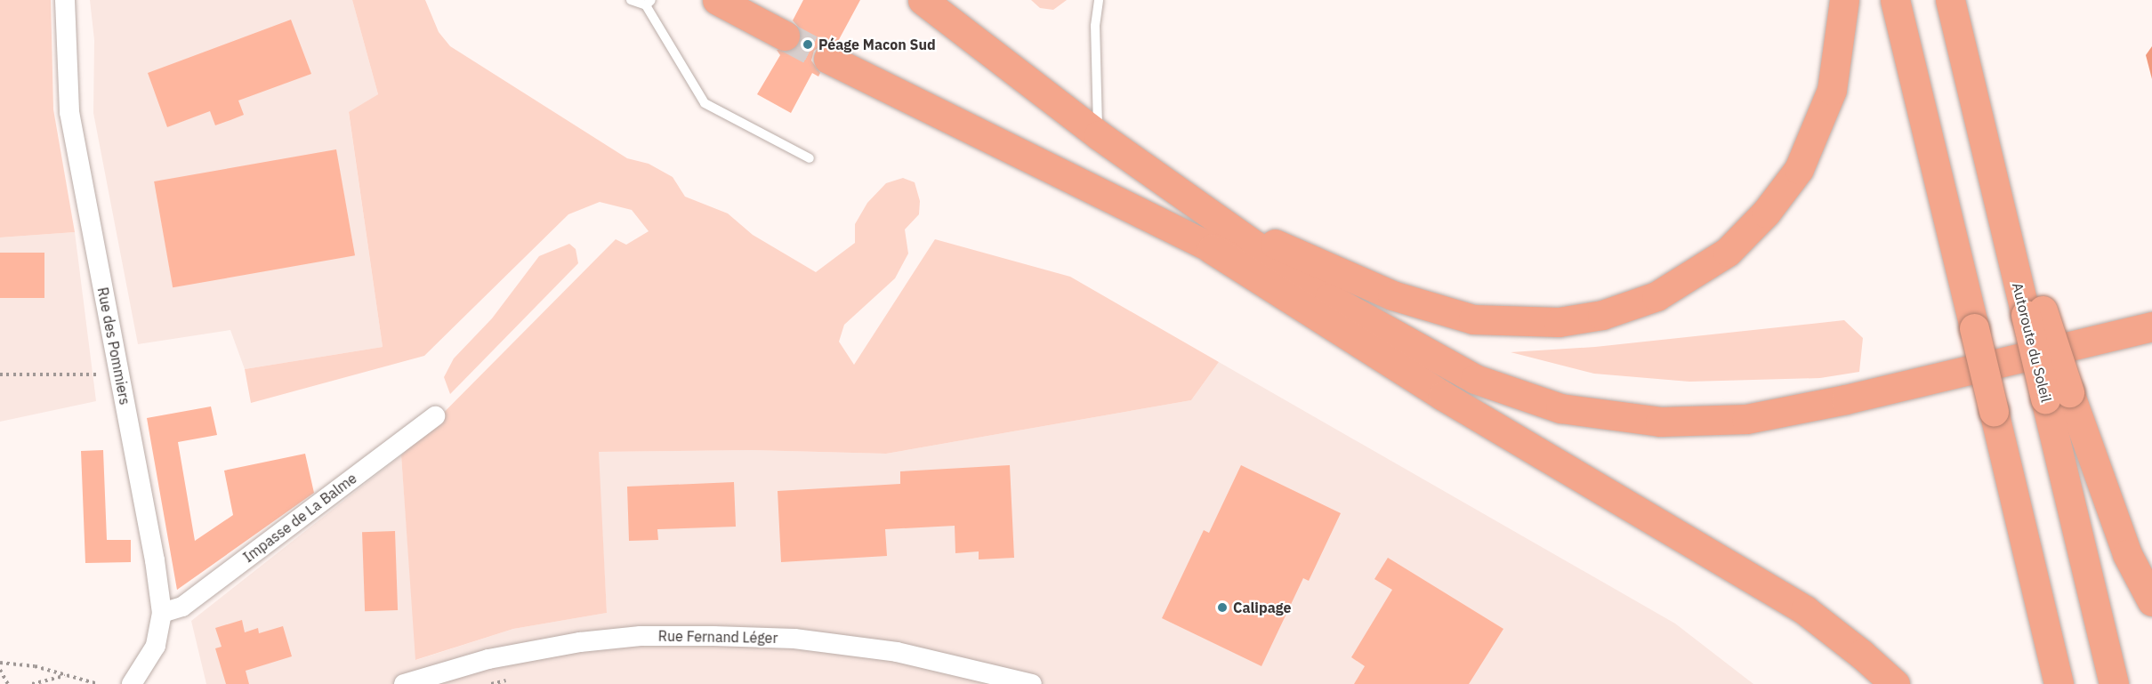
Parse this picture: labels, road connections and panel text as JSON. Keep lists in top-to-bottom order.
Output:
{
  "streets": {
    "highway": ["Autoroute du Soleil"],
    "street": ["Rue des Pommiers", "Impasse de La Balme", "Rue Fernand Léger"]
  },
  "crossings": [
    ["Rue des Pommiers", "Impasse de La Balme"]
  ],
  "places": ["Péage Macon Sud", "Calipage"]
}
